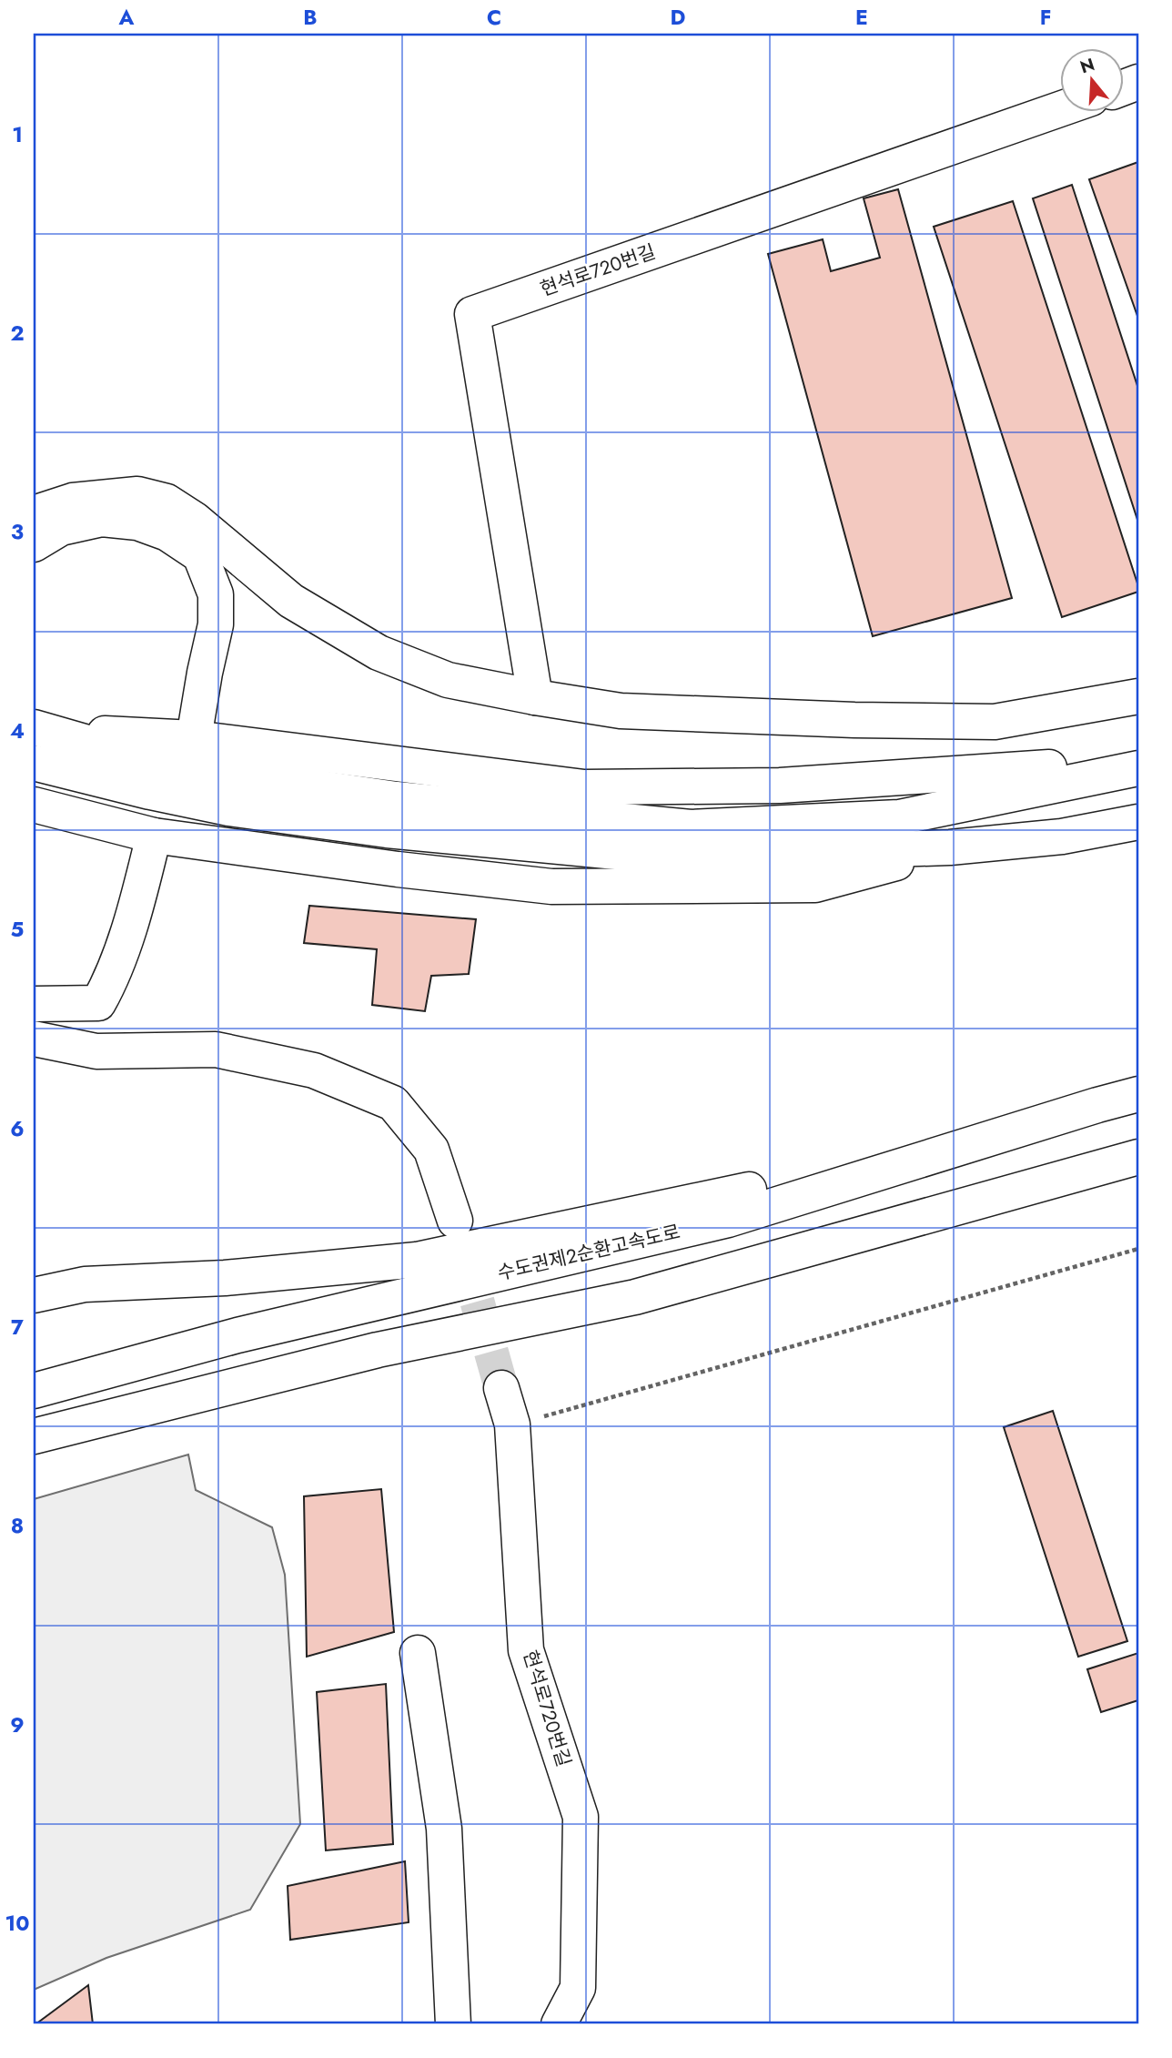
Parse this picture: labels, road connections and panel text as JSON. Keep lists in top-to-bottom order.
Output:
{
  "streets": {
    "main road": ["현석로720번길", "수도권제2순환고속도로"]
  },
  "north": "top",
  "grid": {
    "columns": [
      "A",
      "B",
      "C",
      "D",
      "E",
      "F"
    ],
    "rows": [
      "1",
      "2",
      "3",
      "4",
      "5",
      "6",
      "7",
      "8",
      "9",
      "10"
    ]
  }
}
